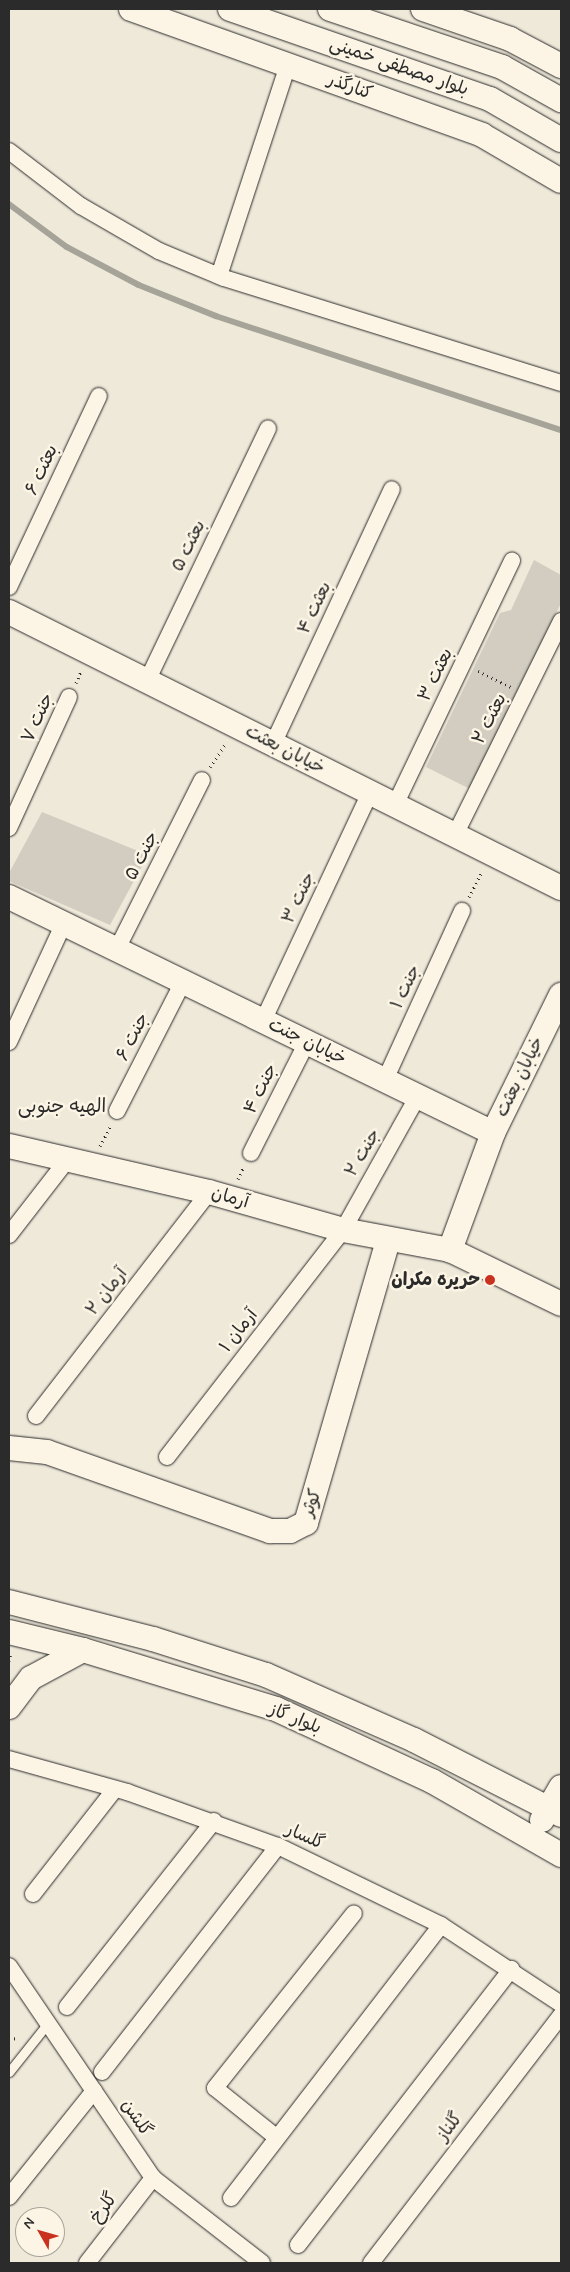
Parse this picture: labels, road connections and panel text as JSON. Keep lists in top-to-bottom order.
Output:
{
  "streets": {
    "street": [
      "بلوار مصطفی خمینی",
      "کنارگذر",
      "بعثت ۶",
      "بعثت ۵",
      "بعثت ۴",
      "بعثت ۳",
      "جنت ۷",
      "بعثت ۲",
      "خیابان بعثت",
      "جنت ۵",
      "جنت ۳",
      "جنت ۱",
      "جنت ۶",
      "خیابان جنت",
      "جنت ۴",
      "جنت ۲",
      "آرمان",
      "آرمان ۲",
      "آرمان ۱",
      "کوثر",
      "بلوار گاز",
      "گلسار",
      "گلشن",
      "گلناز",
      "گلرخ"
    ]
  },
  "crossings": [
    ["بعثت ۵", "خیابان بعثت"],
    ["بعثت ۴", "خیابان بعثت"],
    ["بعثت ۳", "خیابان بعثت"],
    ["جنت ۷", "خیابان بعثت"],
    ["بعثت ۲", "خیابان بعثت"],
    ["خیابان بعثت", "جنت ۳"],
    ["خیابان بعثت", "خیابان جنت"],
    ["جنت ۵", "خیابان جنت"],
    ["جنت ۳", "خیابان جنت"],
    ["جنت ۱", "خیابان جنت"],
    ["جنت ۶", "خیابان جنت"],
    ["خیابان جنت", "جنت ۴"],
    ["خیابان جنت", "جنت ۲"],
    ["جنت ۲", "آرمان"],
    ["جنت ۲", "آرمان ۱"],
    ["آرمان", "آرمان ۲"],
    ["آرمان", "آرمان ۱"],
    ["آرمان", "کوثر"],
    ["گلشن", "گلرخ"]
  ],
  "districts": ["الهیه جنوبی"],
  "places": ["حریره مکران"],
  "north": "top left"
}
